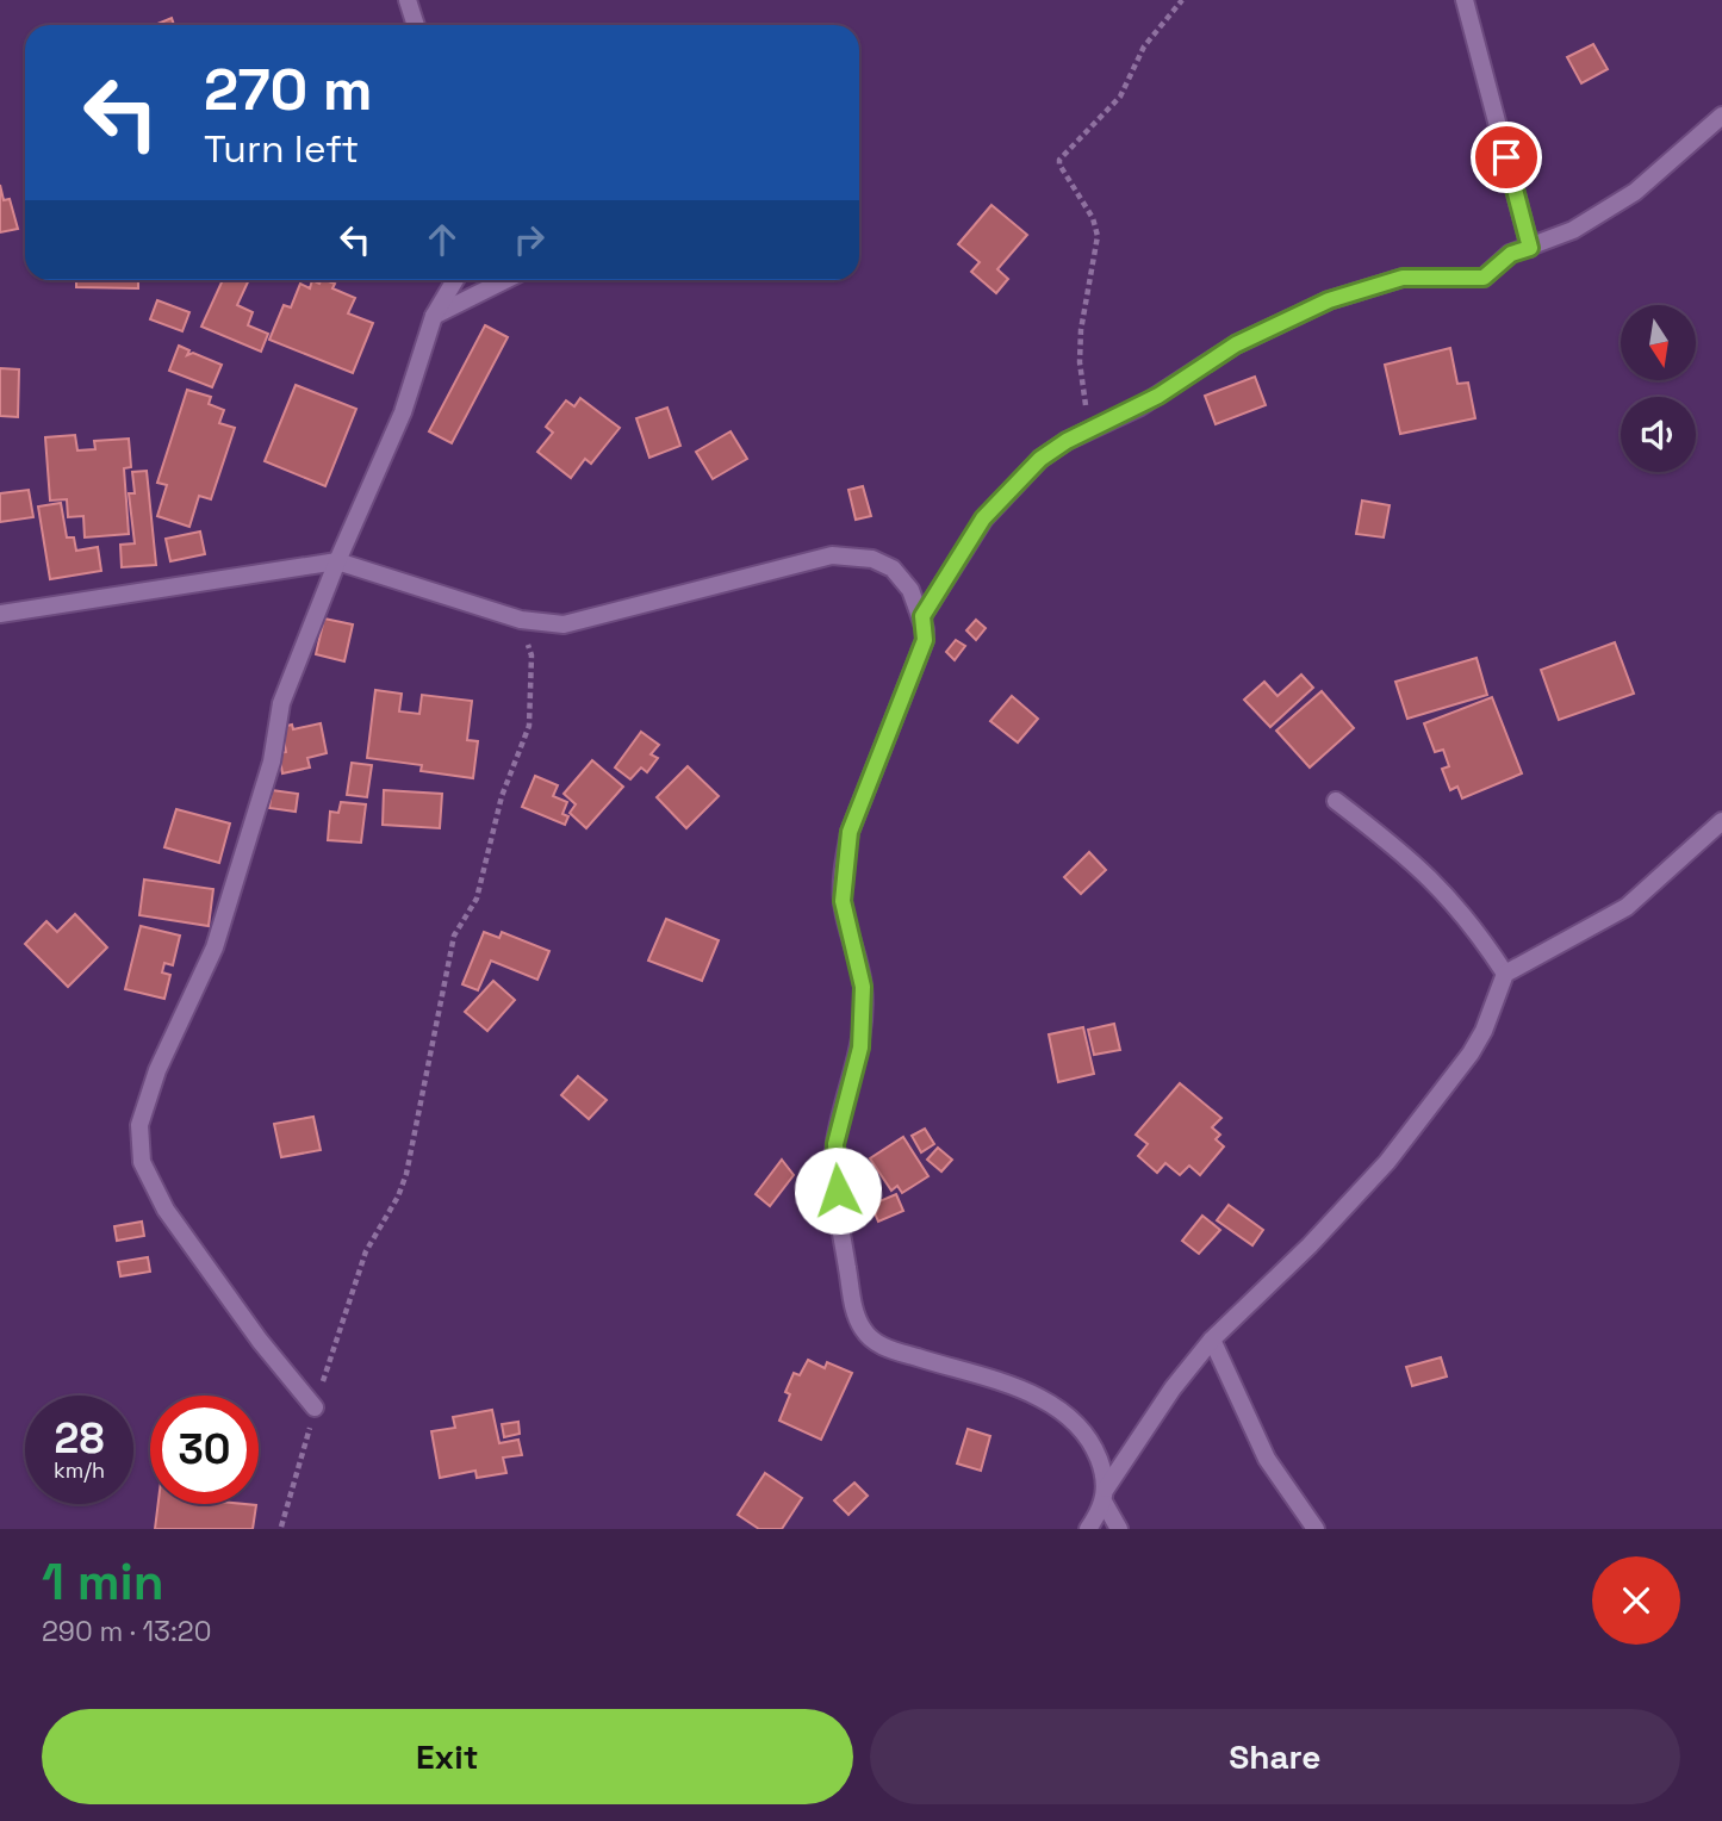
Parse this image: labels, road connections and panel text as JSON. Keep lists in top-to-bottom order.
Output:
{
  "north": "bottom",
  "page": {
    "turn": ["270 m", "Turn left"],
    "speed": "28 km/h",
    "limit": "30",
    "heading": ["1 min", "290 m · 13:20"],
    "buttons": ["Exit", "Share"]
  }
}
